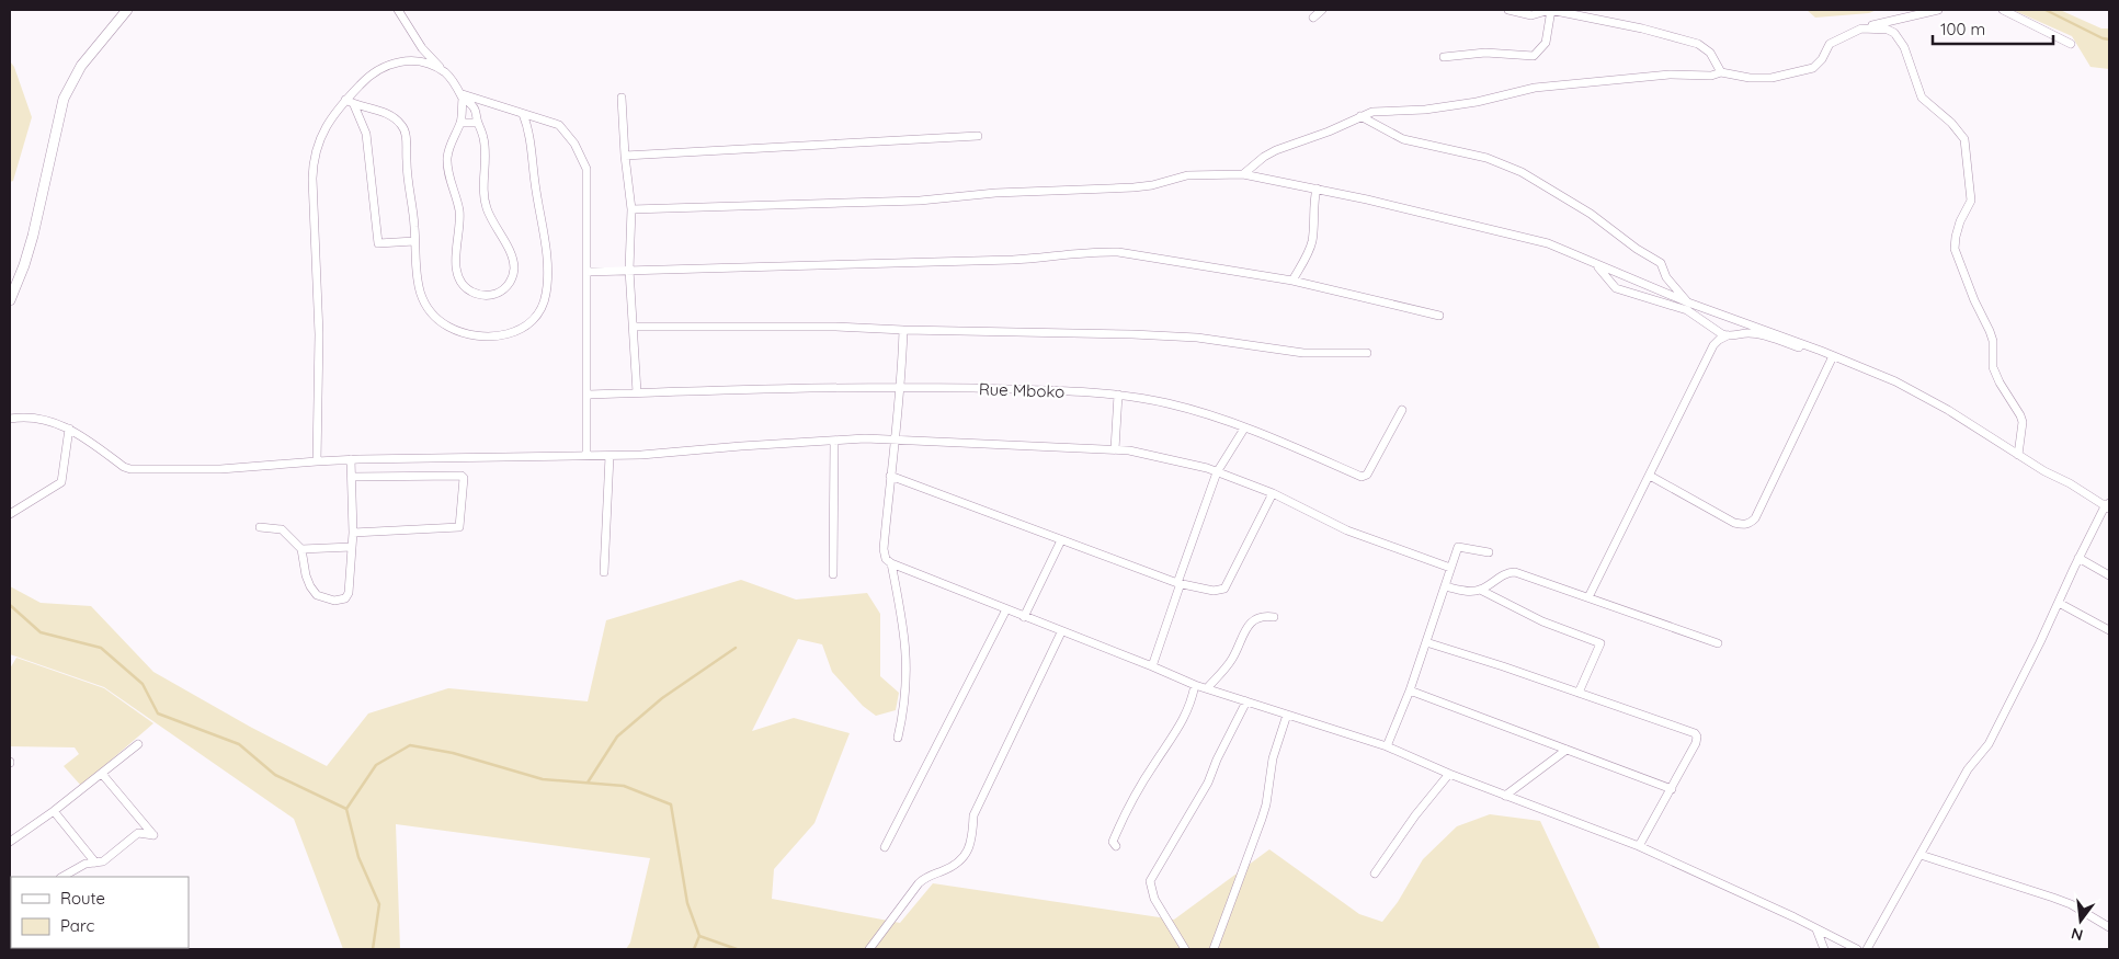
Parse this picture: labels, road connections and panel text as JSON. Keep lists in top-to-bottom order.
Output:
{
  "streets": {
    "street": ["Rue Mboko"]
  },
  "legend": ["Route", "Parc"],
  "scale_bar": "100 m",
  "north": "bottom"
}
